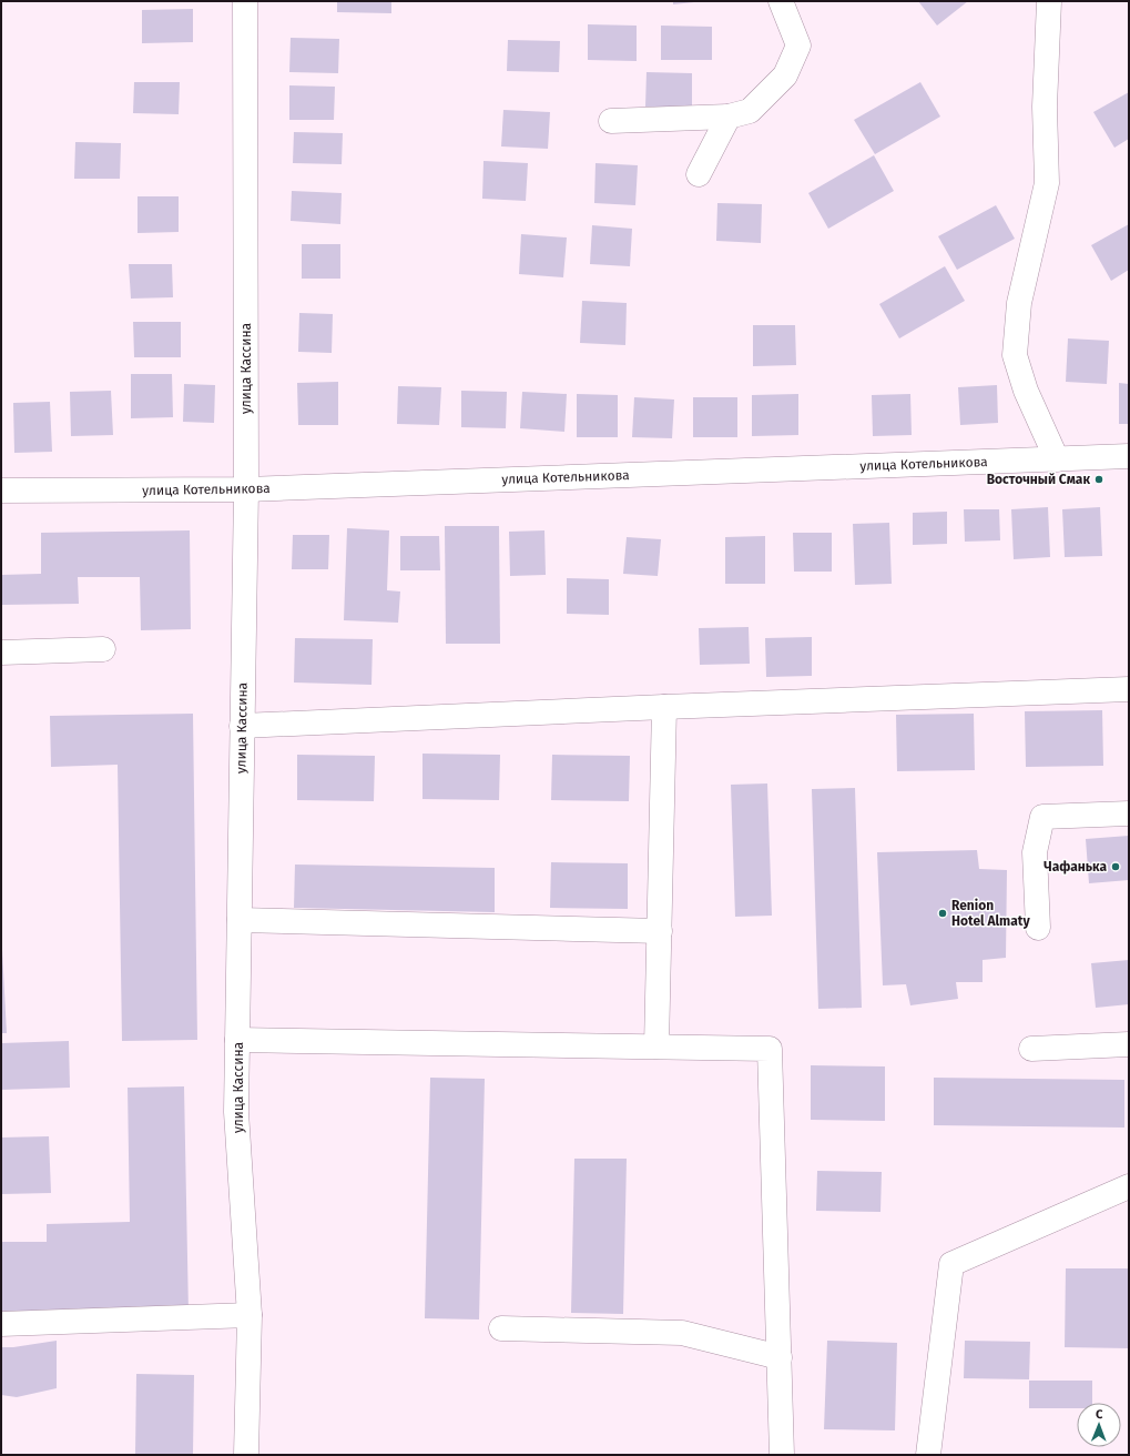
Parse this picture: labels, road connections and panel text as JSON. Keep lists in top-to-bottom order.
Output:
{
  "streets": {
    "street": ["улица Кассина", "улица Котельникова"]
  },
  "crossings": [
    ["улица Кассина", "улица Котельникова"]
  ],
  "places": ["Восточный Смак", "Чафанька", "Renion Hotel Almaty"],
  "north": "top"
}
